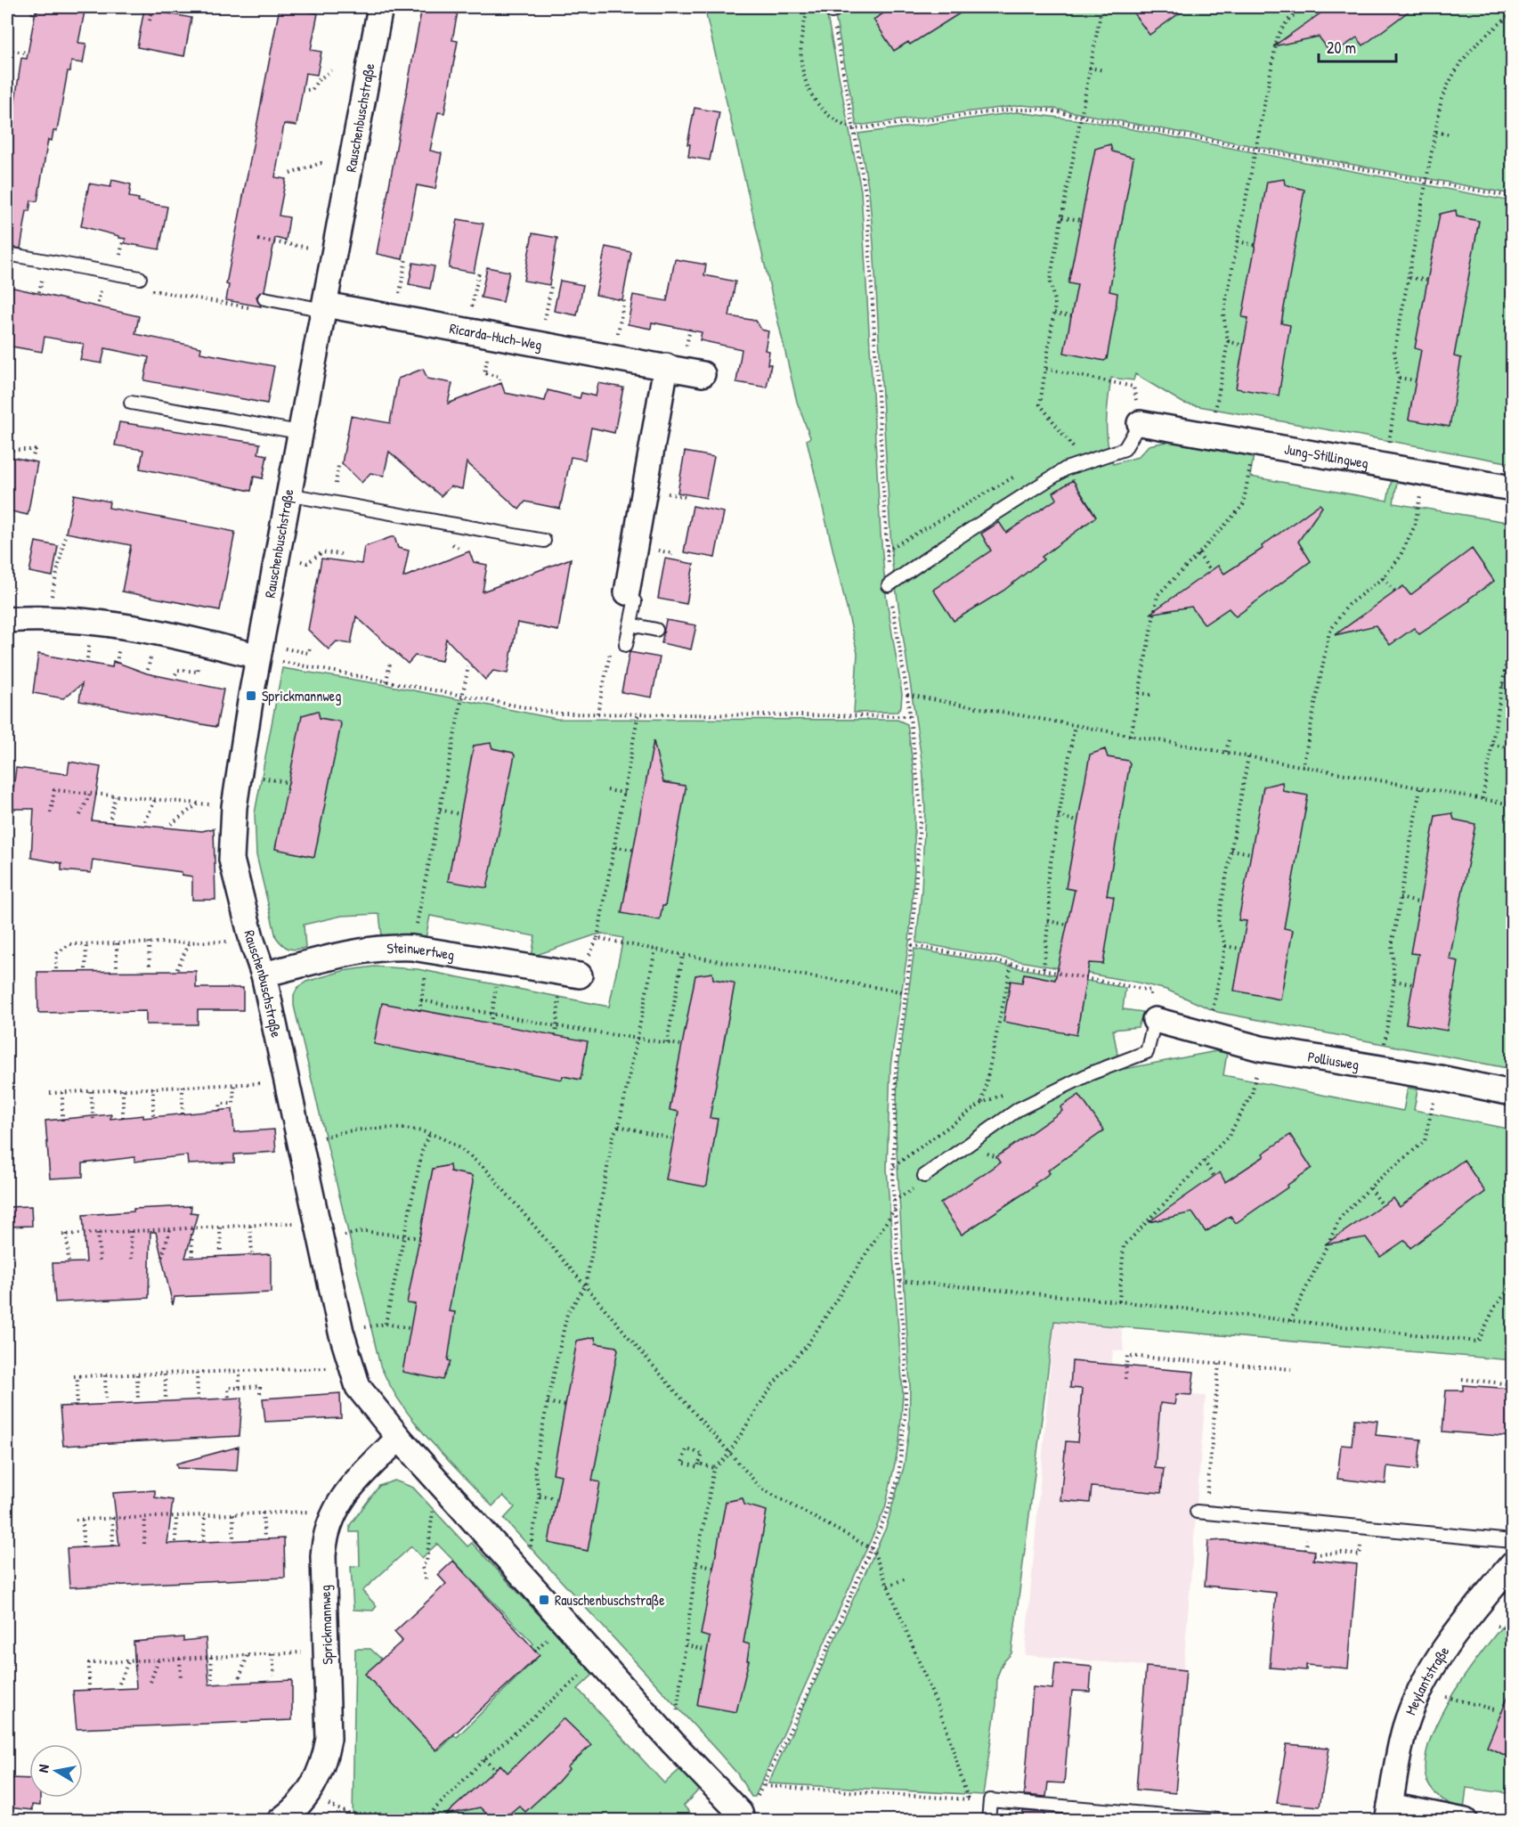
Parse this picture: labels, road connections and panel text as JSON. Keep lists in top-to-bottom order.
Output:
{
  "streets": {
    "street": [
      "Rauschenbuschstraße",
      "Ricarda-Huch-Weg",
      "Jung-Stillingweg",
      "Steinwertweg",
      "Polliusweg",
      "Sprickmannweg",
      "Meylantstraße"
    ]
  },
  "crossings": [
    ["Rauschenbuschstraße", "Ricarda-Huch-Weg"],
    ["Rauschenbuschstraße", "Steinwertweg"],
    ["Rauschenbuschstraße", "Sprickmannweg"]
  ],
  "places": {
    "transit": ["Sprickmannweg", "Rauschenbuschstraße"]
  },
  "scale_bar": "20 m",
  "north": "left"
}
